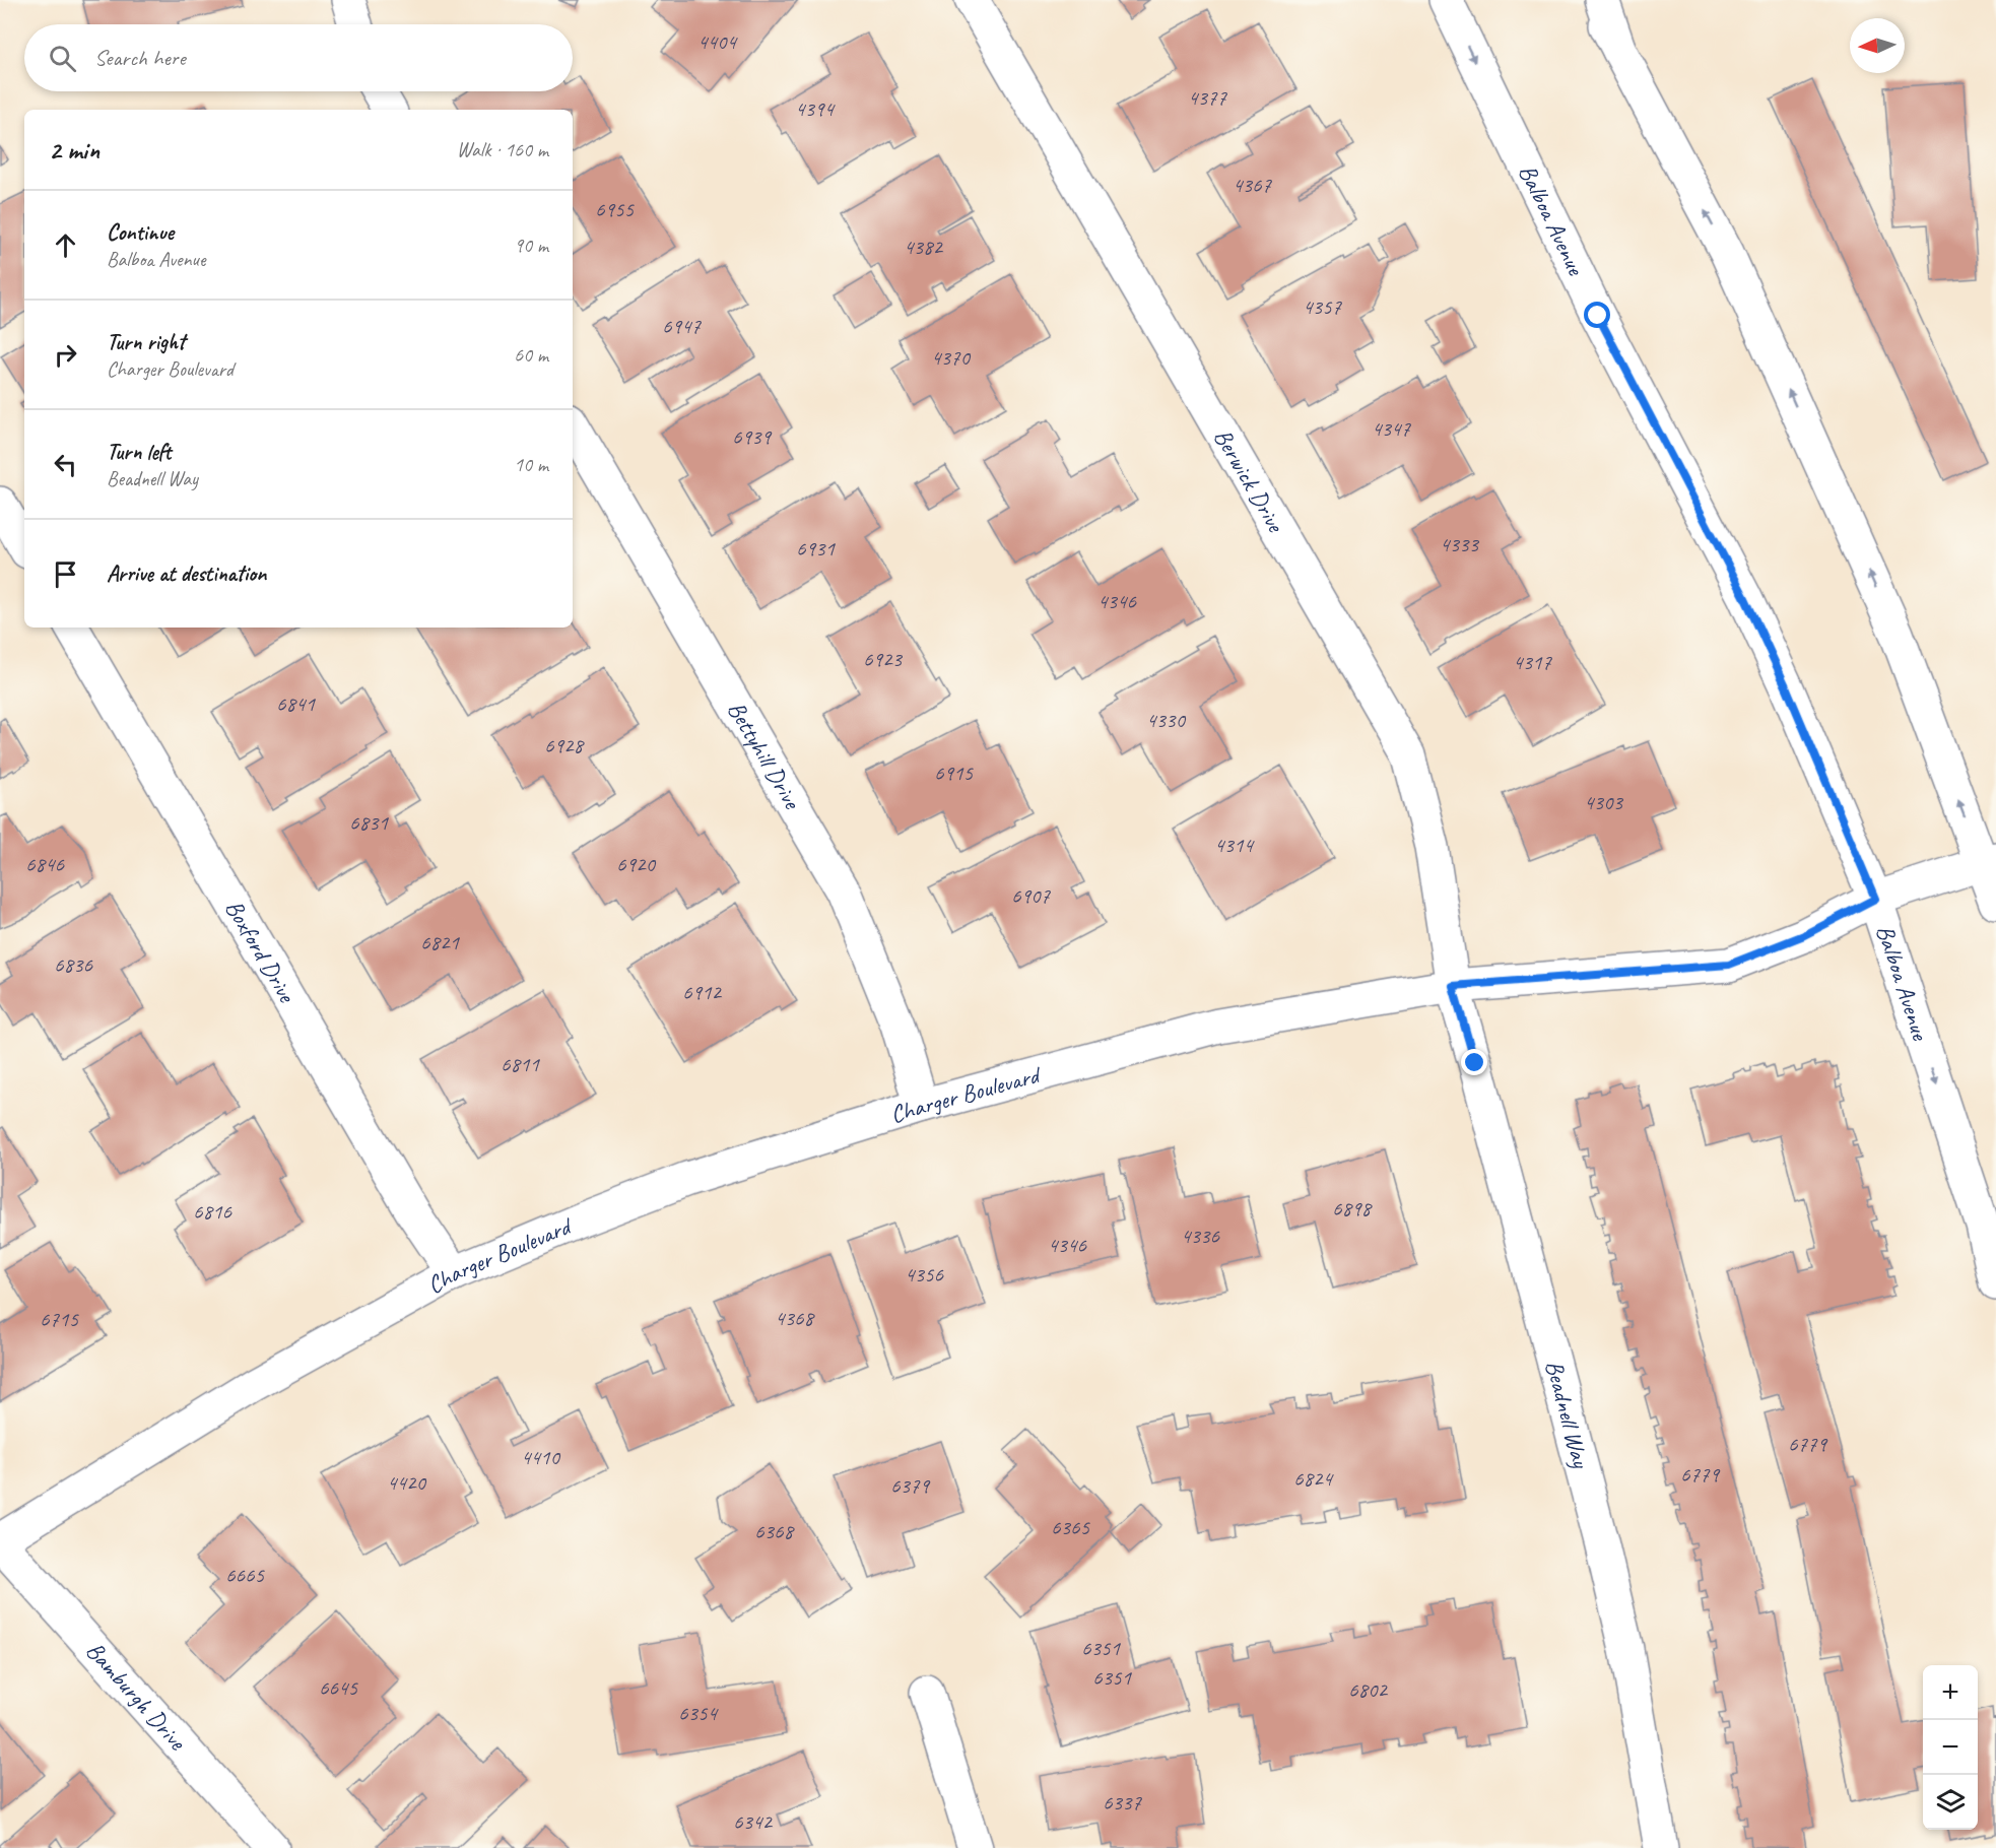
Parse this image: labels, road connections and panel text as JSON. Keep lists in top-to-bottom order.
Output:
{
  "streets": {
    "main road": [
      "Balboa Avenue",
      "Berwick Drive",
      "Bettyhill Drive",
      "Boxford Drive",
      "Charger Boulevard",
      "Beadnell Way",
      "Bamburgh Drive"
    ]
  },
  "crossings": [
    ["Balboa Avenue", "Charger Boulevard"],
    ["Berwick Drive", "Charger Boulevard"],
    ["Berwick Drive", "Beadnell Way"],
    ["Bettyhill Drive", "Charger Boulevard"],
    ["Boxford Drive", "Charger Boulevard"],
    ["Charger Boulevard", "Beadnell Way"],
    ["Charger Boulevard", "Bamburgh Drive"]
  ],
  "house_numbers": [
    "4404",
    "4377",
    "4394",
    "4367",
    "6955",
    "4382",
    "4357",
    "6947",
    "4370",
    "4347",
    "6939",
    "4333",
    "6931",
    "4346",
    "6923",
    "4317",
    "6841",
    "4330",
    "6928",
    "6915",
    "4303",
    "6831",
    "4314",
    "6846",
    "6920",
    "6907",
    "6821",
    "6836",
    "6912",
    "6811",
    "6898",
    "6816",
    "4336",
    "4346",
    "4356",
    "4368",
    "6715",
    "6779",
    "4410",
    "6779",
    "6824",
    "4420",
    "6379",
    "6365",
    "6368",
    "6665",
    "6351",
    "6351",
    "6645",
    "6802",
    "6354",
    "6337",
    "6342"
  ],
  "north": "left",
  "page": {
    "search": "Search here",
    "heading": ["2 min", "Walk · 160 m"],
    "list": [
      ["Continue", "Balboa Avenue", "90 m"],
      ["Turn right", "Charger Boulevard", "60 m"],
      ["Turn left", "Beadnell Way", "10 m"],
      "Arrive at destination"
    ],
    "map_buttons": ["+", "−"]
  }
}
